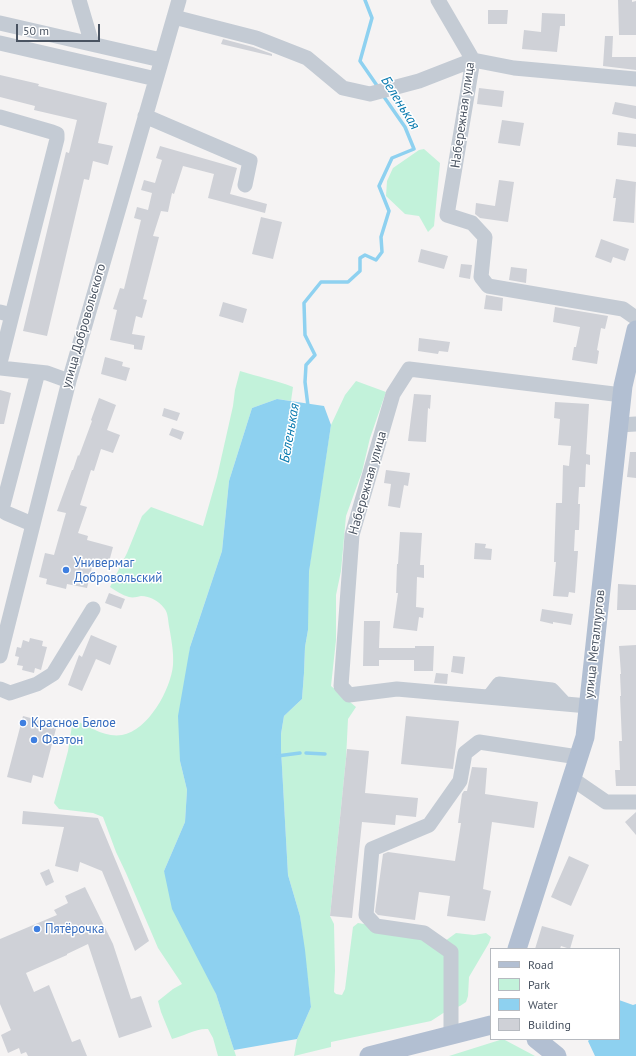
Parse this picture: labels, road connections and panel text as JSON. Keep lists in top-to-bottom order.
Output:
{
  "streets": {
    "main road": ["улица Металлургов"],
    "street": ["Набережная улица", "улица Добровольского"]
  },
  "crossings": [
    ["Набережная улица", "улица Металлургов"]
  ],
  "water": ["Беленькая"],
  "places": [
    "Универмаг Добровольский",
    "Красное Белое",
    "Фаэтон",
    "Пятёрочка"
  ],
  "legend": [
    "Road",
    "Park",
    "Water",
    "Building"
  ],
  "scale_bar": "50 m"
}
